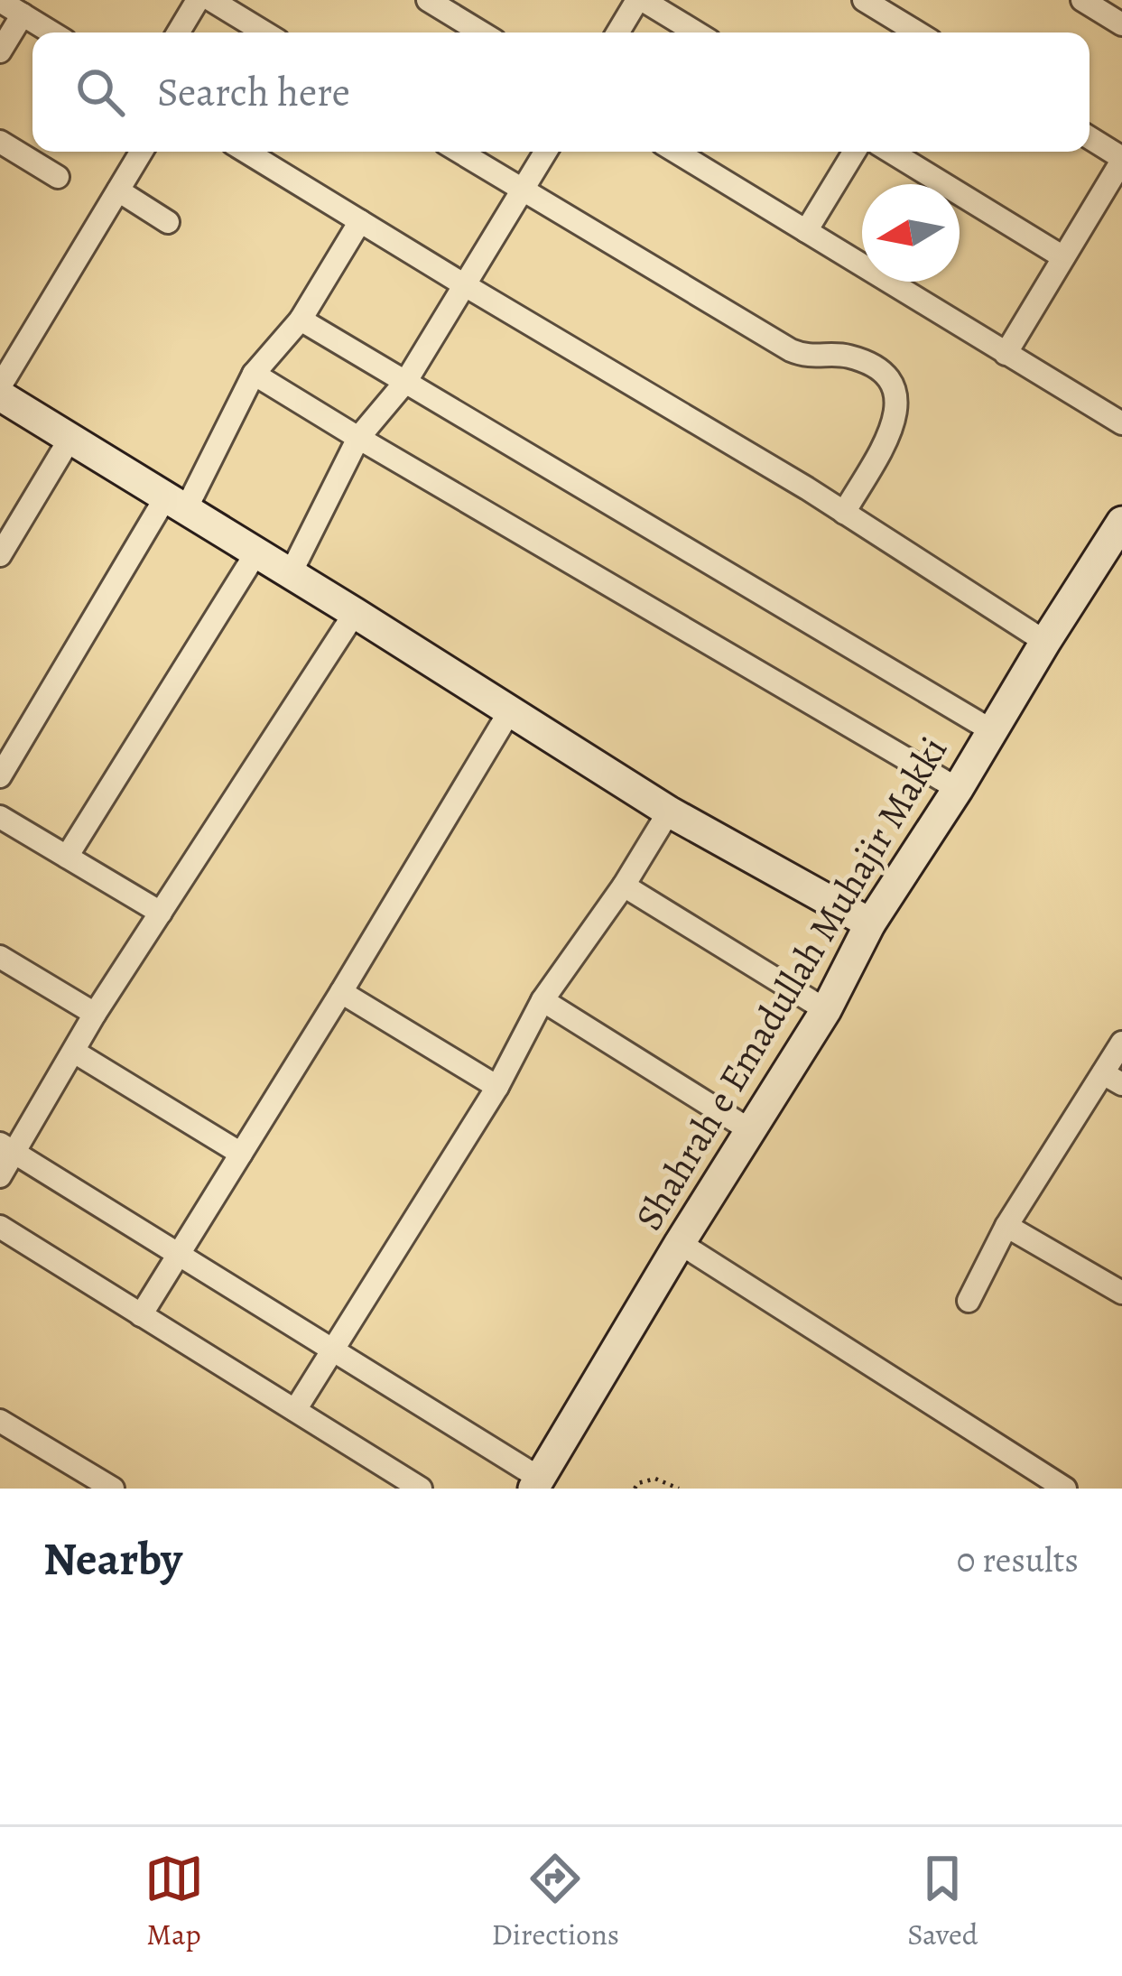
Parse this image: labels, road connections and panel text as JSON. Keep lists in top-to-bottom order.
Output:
{
  "streets": {
    "street": ["Shahrah e Emadullah Muhajir Makki"]
  },
  "north": "left",
  "page": {
    "search": "Search here",
    "heading": ["Nearby", "0 results"],
    "nav": ["Map", "Directions", "Saved"]
  }
}
